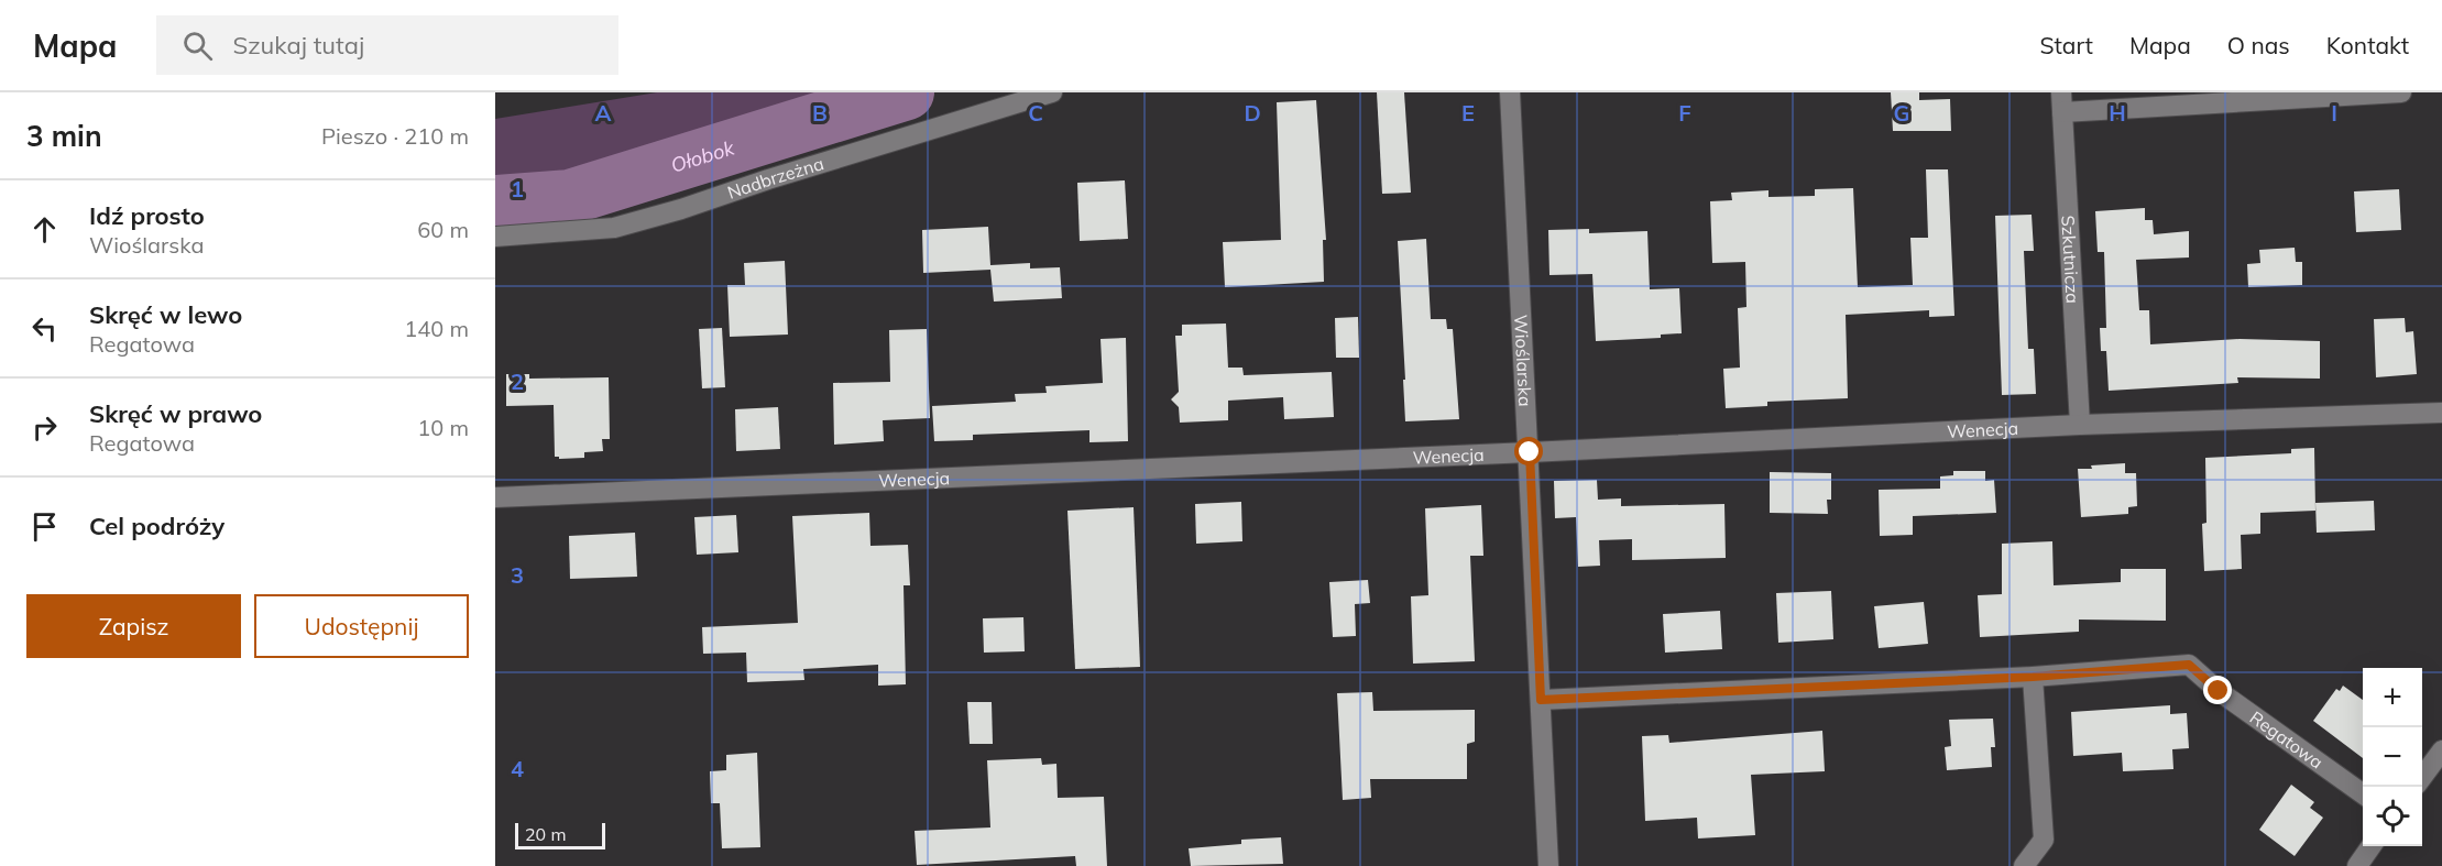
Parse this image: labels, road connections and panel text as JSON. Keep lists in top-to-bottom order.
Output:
{
  "streets": {
    "street": [
      "Nadbrzeżna",
      "Szkutnicza",
      "Wioślarska",
      "Wenecja",
      "Regatowa"
    ]
  },
  "crossings": [
    ["Szkutnicza", "Wenecja"],
    ["Wioślarska", "Wenecja"],
    ["Wioślarska", "Regatowa"]
  ],
  "water": ["Ołobok"],
  "scale_bar": "20 m",
  "page": {
    "header": "Mapa",
    "search": "Szukaj tutaj",
    "nav": [
      "Start",
      "Mapa",
      "O nas",
      "Kontakt"
    ],
    "heading": ["3 min", "Pieszo · 210 m"],
    "list": [
      ["Idź prosto", "Wioślarska", "60 m"],
      ["Skręć w lewo", "Regatowa", "140 m"],
      ["Skręć w prawo", "Regatowa", "10 m"],
      "Cel podróży"
    ],
    "buttons": ["Zapisz", "Udostępnij"],
    "map_buttons": ["+", "−"],
    "scale": "20 m"
  },
  "grid": {
    "columns": [
      "A",
      "B",
      "C",
      "D",
      "E",
      "F",
      "G",
      "H",
      "I"
    ],
    "rows": [
      "1",
      "2",
      "3",
      "4"
    ]
  }
}
